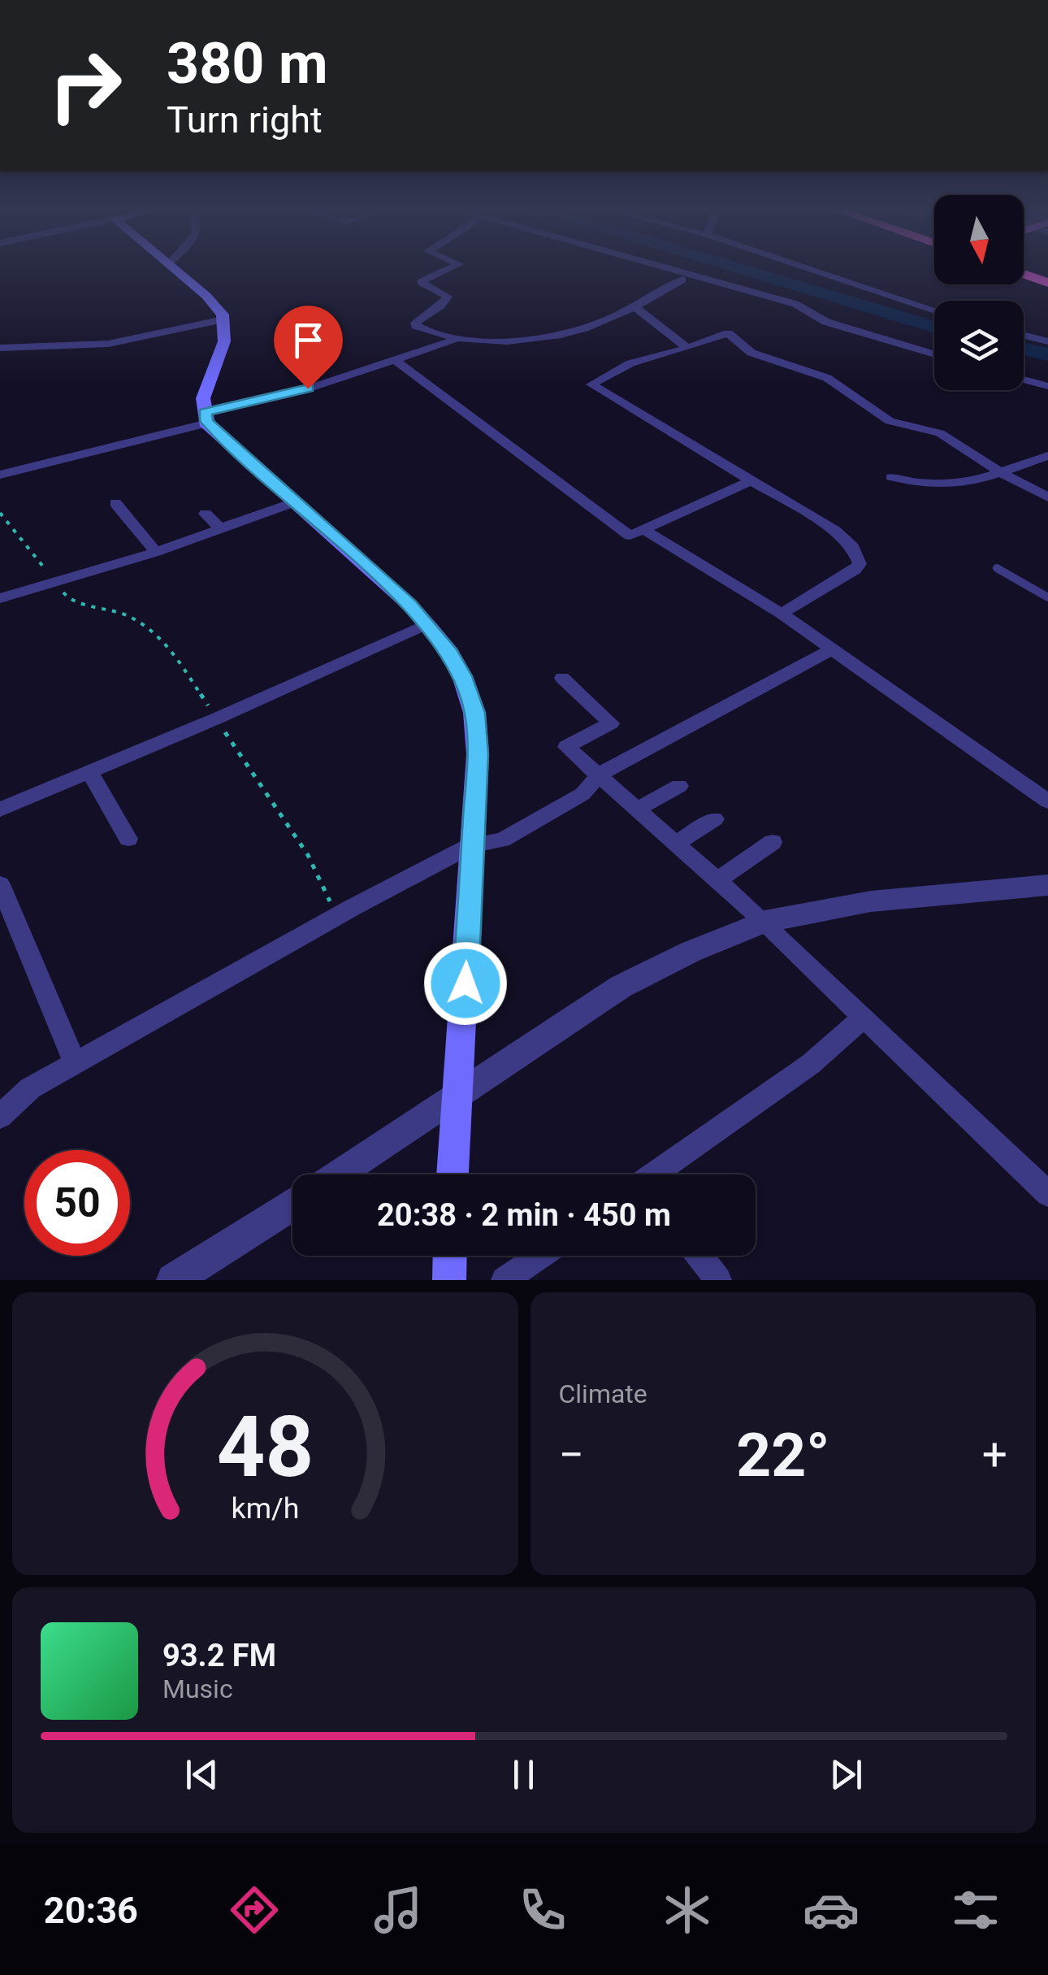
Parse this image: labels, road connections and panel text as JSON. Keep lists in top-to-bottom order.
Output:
{
  "north": "bottom",
  "page": {
    "turn": ["380 m", "Turn right"],
    "limit": "50",
    "trip": "20:38 · 2 min · 450 m",
    "tile": "Climate",
    "heat": ["−", "22°", "+"],
    "song": ["93.2 FM", "Music"],
    "tabs": "20:36",
    "gauge": ["48", "km/h"]
  }
}
